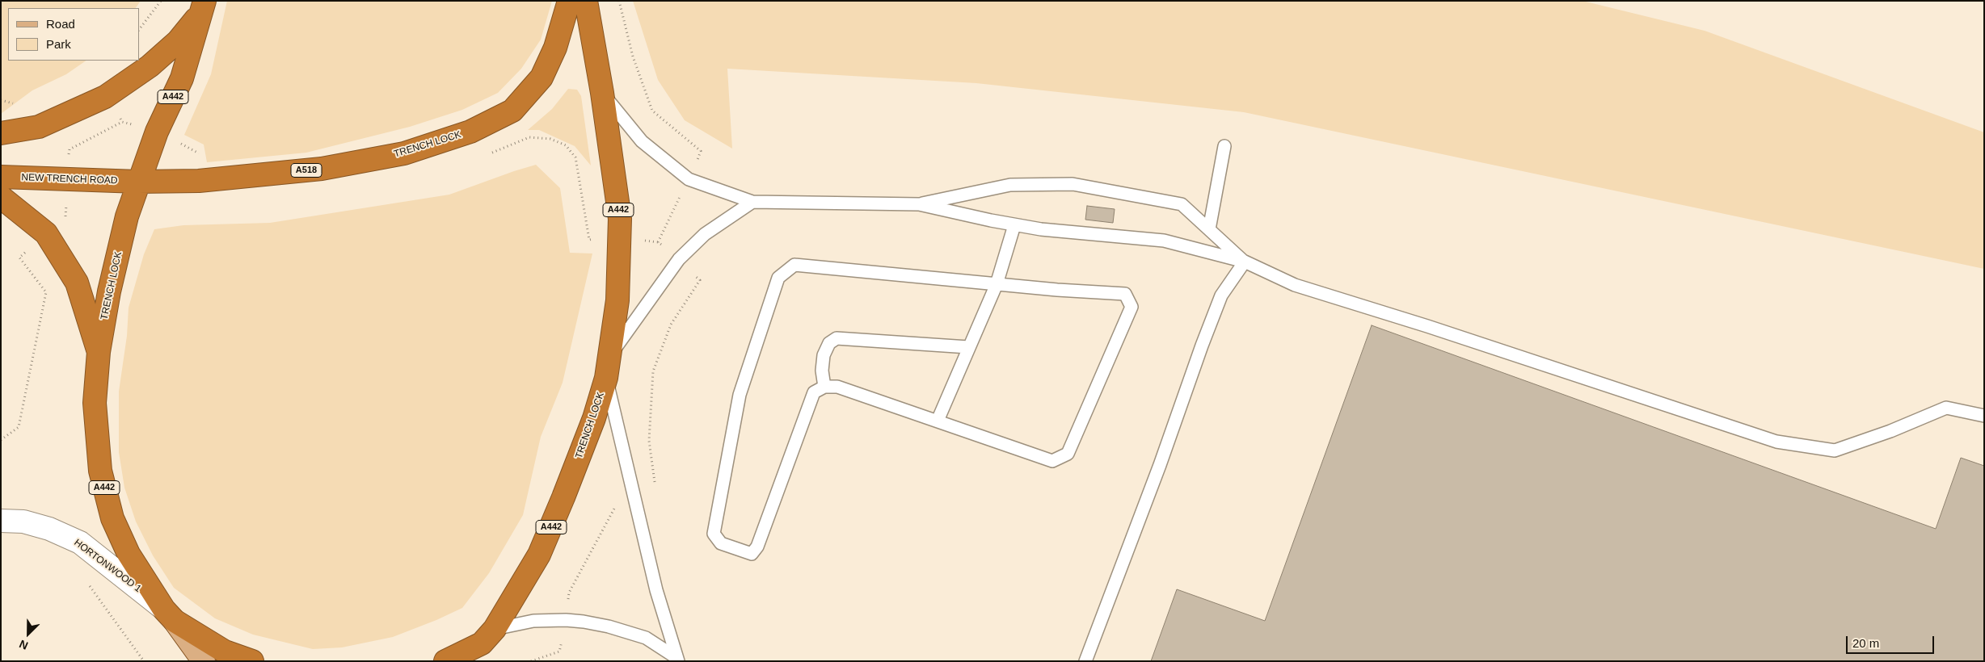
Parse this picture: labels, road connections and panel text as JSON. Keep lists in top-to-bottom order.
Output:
{
  "streets": {
    "highway": [
      "A442",
      "TRENCH LOCK",
      "A518",
      "NEW TRENCH ROAD"
    ],
    "street": ["HORTONWOOD 1"]
  },
  "crossings": [
    ["A442", "TRENCH LOCK"],
    ["A442", "NEW TRENCH ROAD"],
    ["A442", "HORTONWOOD 1"],
    ["TRENCH LOCK", "NEW TRENCH ROAD"],
    ["TRENCH LOCK", "HORTONWOOD 1"]
  ],
  "legend": ["Road", "Park"],
  "scale_bar": "20 m",
  "north": "bottom left"
}
